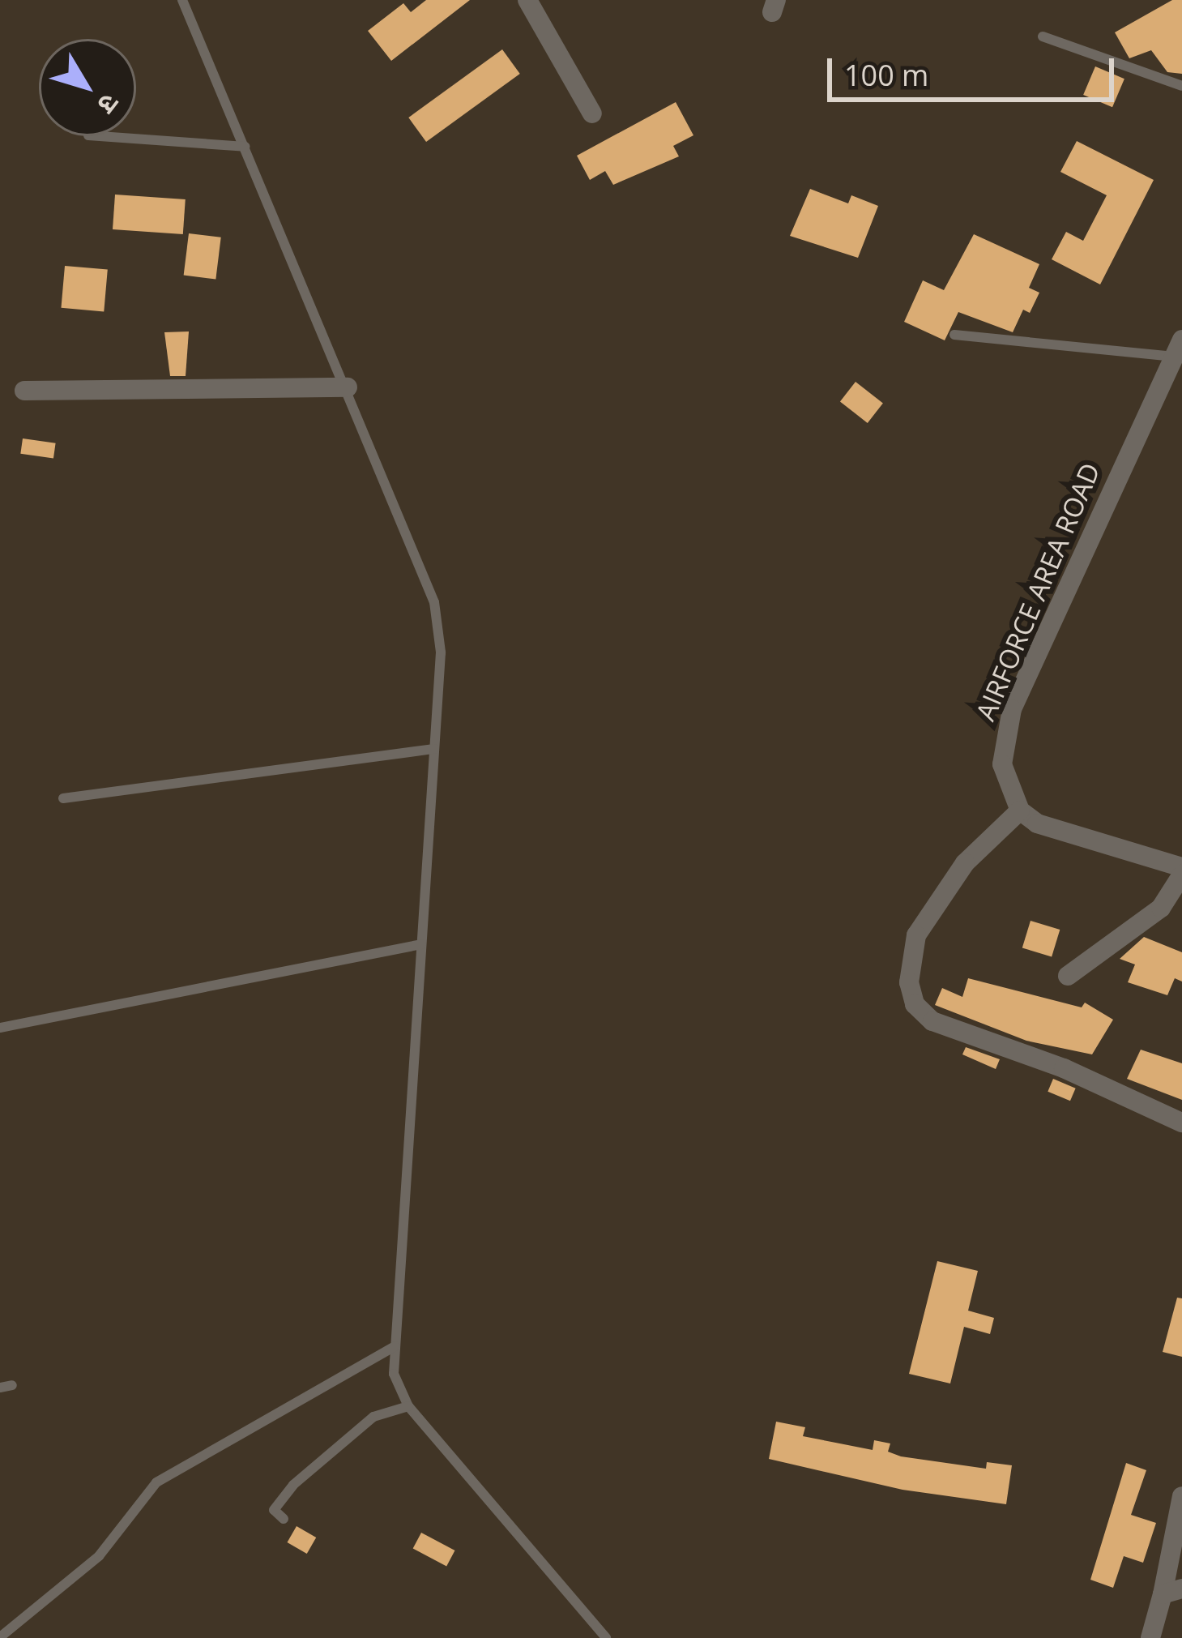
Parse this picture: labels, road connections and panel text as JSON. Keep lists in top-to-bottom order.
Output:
{
  "streets": {
    "street": ["AIRFORCE AREA ROAD"]
  },
  "scale_bar": "100 m",
  "north": "bottom right"
}
